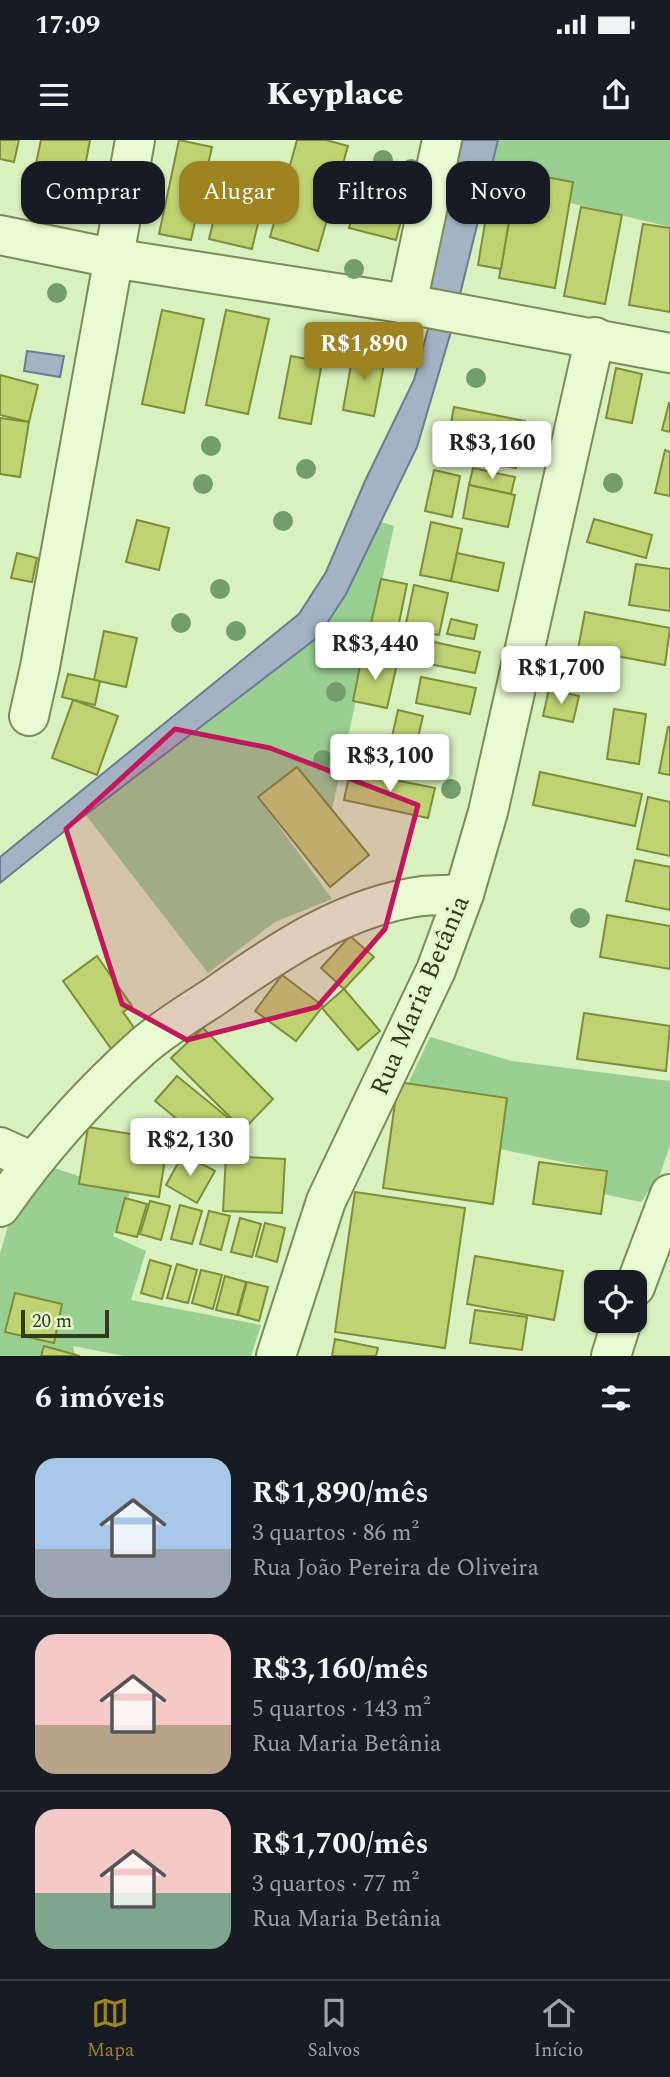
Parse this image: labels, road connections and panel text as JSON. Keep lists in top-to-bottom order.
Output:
{
  "streets": {
    "street": ["Rua Maria Betânia"]
  },
  "scale_bar": "20 m",
  "page": {
    "status": "17:09",
    "header": "Keyplace",
    "chip": [
      "Comprar",
      "Alugar",
      "Filtros",
      "Novo"
    ],
    "price": [
      "R$1,890",
      "R$3,160",
      "R$3,440",
      "R$1,700",
      "R$3,100",
      "R$2,130"
    ],
    "scale": "20 m",
    "heading": "6 imóveis",
    "list": [
      {
        "name": "R$1,890/mês",
        "note": "3 quartos · 86 m² · Rua João Pereira de Oliveira"
      },
      {
        "name": "R$3,160/mês",
        "note": "5 quartos · 143 m² · Rua Maria Betânia"
      },
      {
        "name": "R$1,700/mês",
        "note": "3 quartos · 77 m² · Rua Maria Betânia"
      }
    ],
    "tabs": ["Mapa", "Salvos", "Início"]
  }
}
